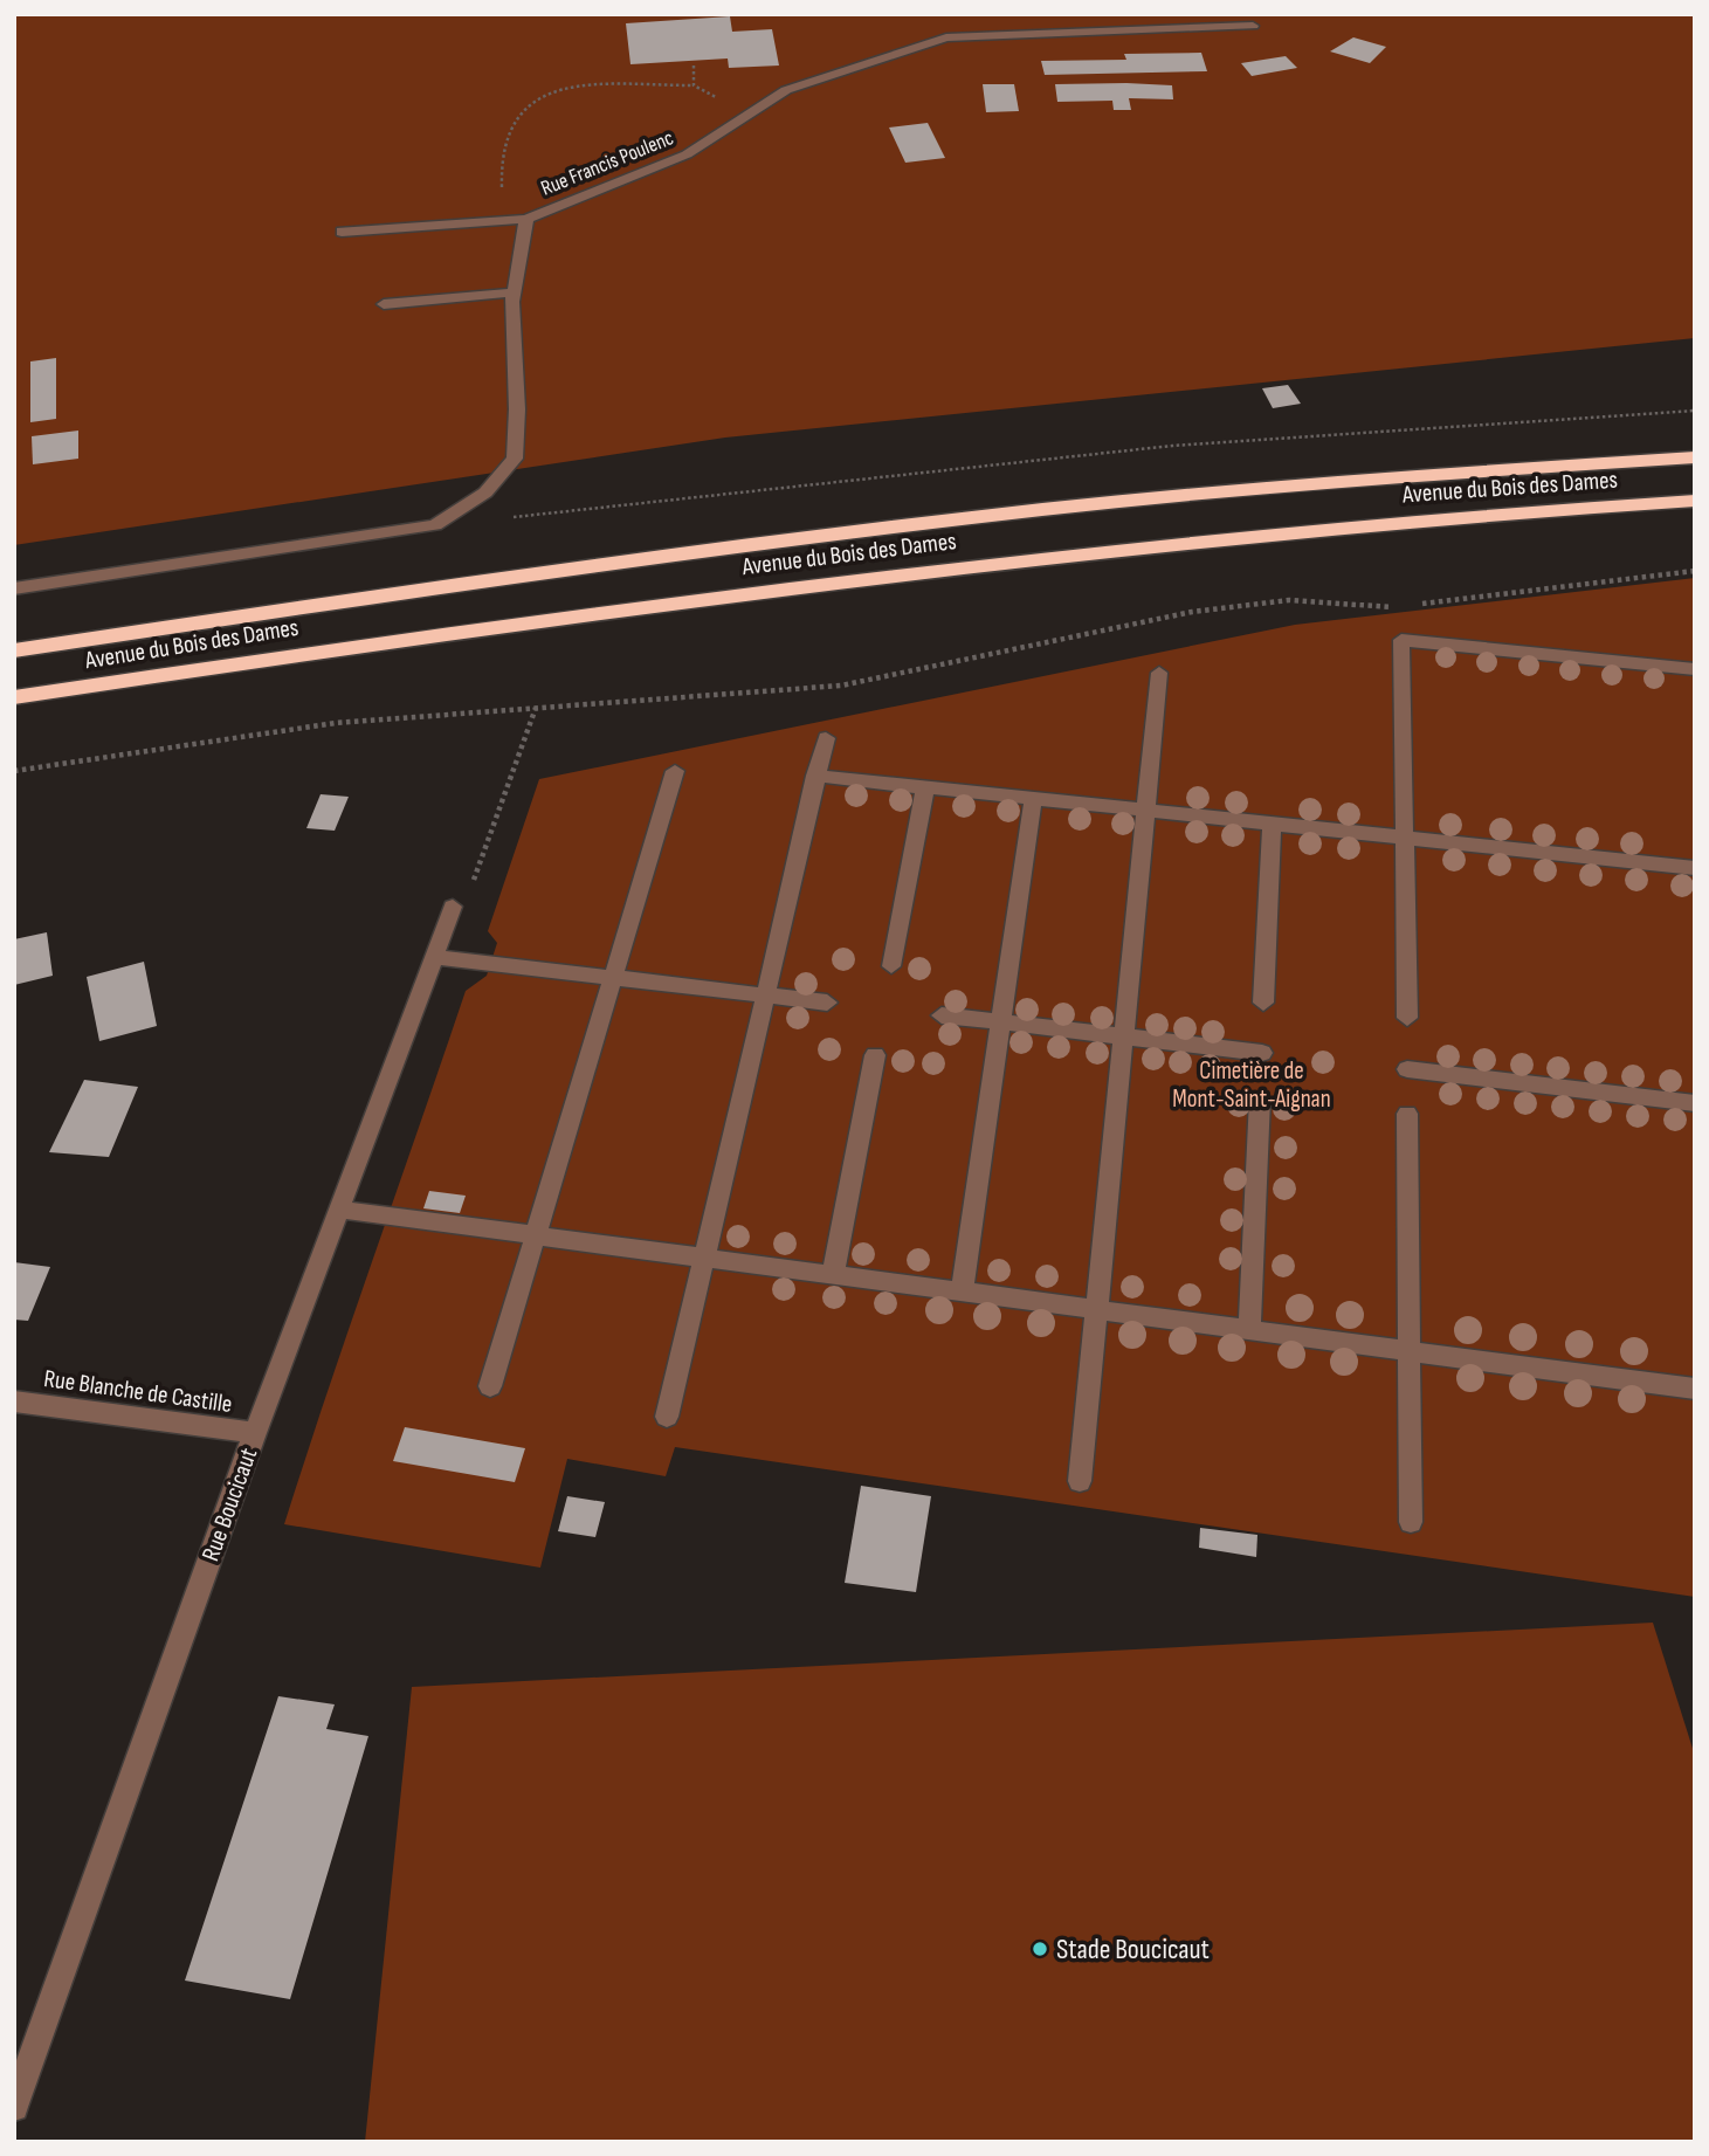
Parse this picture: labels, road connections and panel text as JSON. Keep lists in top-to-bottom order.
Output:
{
  "streets": {
    "highway": ["Avenue du Bois des Dames"],
    "street": ["Rue Francis Poulenc", "Rue Blanche de Castille", "Rue Boucicaut"]
  },
  "crossings": [
    ["Rue Blanche de Castille", "Rue Boucicaut"]
  ],
  "parks": ["Cimetière de Mont-Saint-Aignan"],
  "places": ["Stade Boucicaut"]
}
